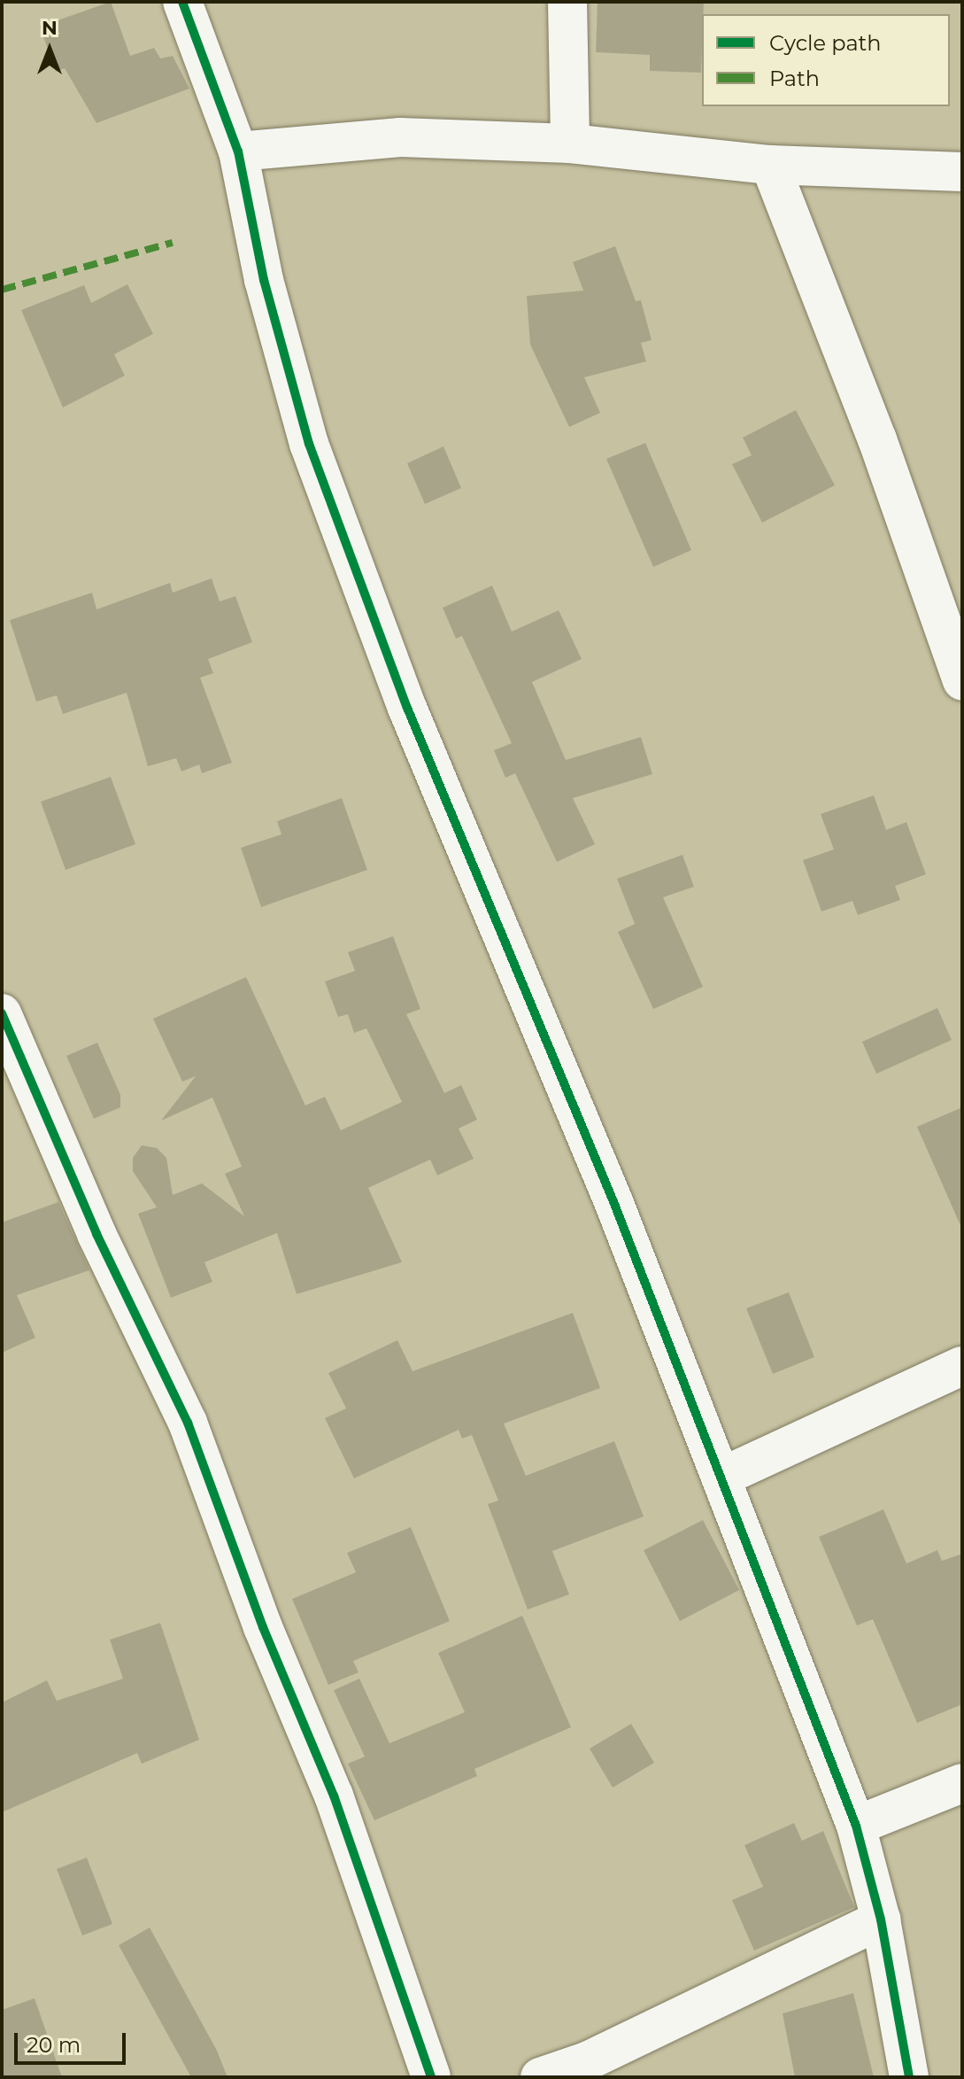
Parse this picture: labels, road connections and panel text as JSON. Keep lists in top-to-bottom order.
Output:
{
  "legend": ["Cycle path", "Path"],
  "scale_bar": "20 m",
  "north": "top"
}
